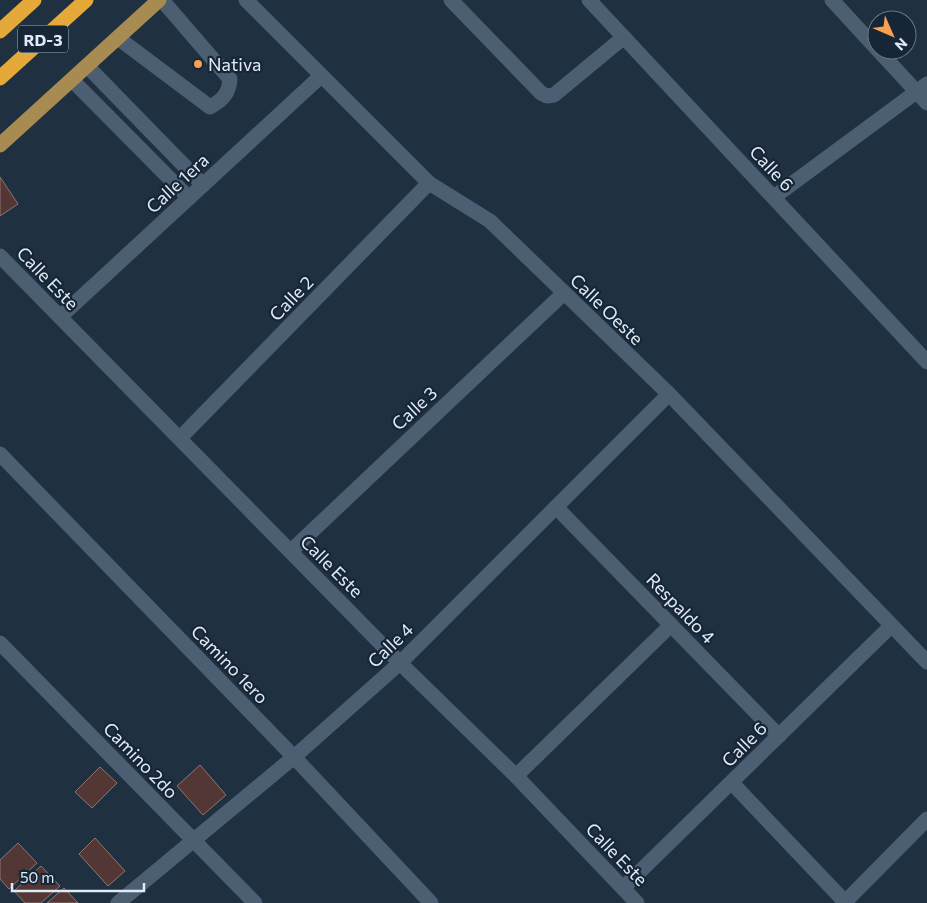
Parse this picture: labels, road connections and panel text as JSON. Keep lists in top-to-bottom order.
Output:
{
  "streets": {
    "highway": ["RD-3"],
    "street": [
      "Calle 6",
      "Calle 1era",
      "Calle Este",
      "Calle 2",
      "Calle Oeste",
      "Calle 3",
      "Respaldo 4",
      "Calle 4",
      "Camino 1ero",
      "Camino 2do"
    ]
  },
  "crossings": [
    ["Calle 6", "Calle Este"],
    ["Calle 6", "Calle Oeste"],
    ["Calle 6", "Respaldo 4"],
    ["Calle 1era", "Calle Este"],
    ["Calle 1era", "Calle Oeste"],
    ["Calle Este", "Calle 2"],
    ["Calle Este", "Calle 3"],
    ["Calle Este", "Calle 4"],
    ["Calle 2", "Calle Oeste"],
    ["Calle Oeste", "Calle 3"],
    ["Calle Oeste", "Calle 4"],
    ["Respaldo 4", "Calle 4"],
    ["Calle 4", "Camino 1ero"],
    ["Calle 4", "Camino 2do"]
  ],
  "places": ["Nativa"],
  "scale_bar": "50 m",
  "north": "bottom right"
}
